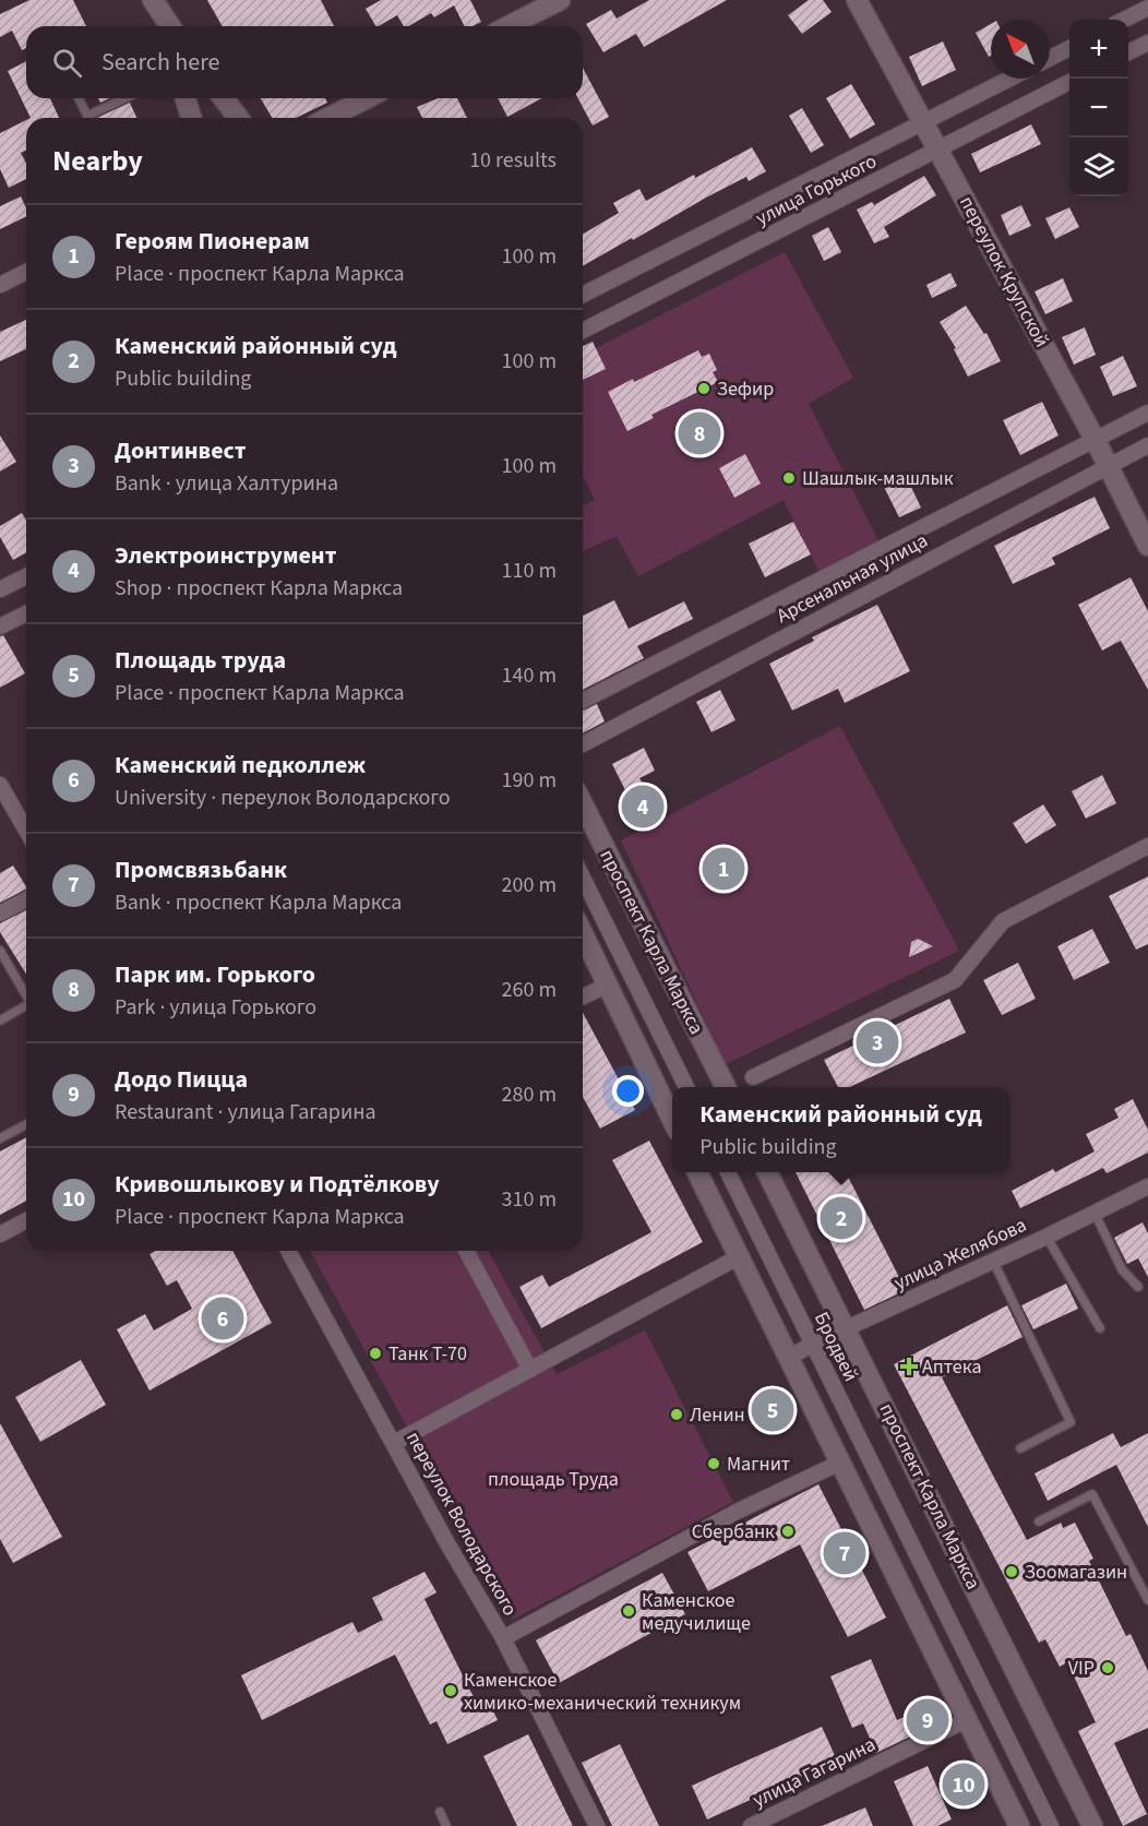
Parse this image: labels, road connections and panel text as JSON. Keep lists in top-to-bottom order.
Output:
{
  "streets": {
    "street": [
      "улица Горького",
      "переулок Крупской",
      "Арсенальная улица",
      "проспект Карла Маркса",
      "улица Желябова",
      "Бродвей",
      "переулок Володарского",
      "улица Гагарина"
    ]
  },
  "crossings": [
    ["улица Горького", "переулок Крупской"],
    ["переулок Крупской", "Арсенальная улица"],
    ["проспект Карла Маркса", "улица Желябова"],
    ["улица Желябова", "Бродвей"]
  ],
  "parks": ["площадь Труда"],
  "places": {
    "other": [
      "Зефир",
      "Шашлык-машлык",
      "Танк Т-70",
      "Ленин",
      "Магнит",
      "Сбербанк",
      "Зоомагазин",
      "Каменское медучилище",
      "VIP",
      "Каменское химико-механический техникум"
    ],
    "health": ["Аптека"]
  },
  "north": "top left",
  "page": {
    "map_buttons": ["+", "−"],
    "search": "Search here",
    "heading": ["Nearby", "10 results"],
    "list": [
      {
        "mark": "1",
        "name": "Героям Пионерам",
        "note": "Place · проспект Карла Маркса",
        "value": "100 m"
      },
      {
        "mark": "2",
        "name": "Каменский районный суд",
        "note": "Public building",
        "value": "100 m"
      },
      {
        "mark": "3",
        "name": "Донтинвест",
        "note": "Bank · улица Халтурина",
        "value": "100 m"
      },
      {
        "mark": "4",
        "name": "Электроинструмент",
        "note": "Shop · проспект Карла Маркса",
        "value": "110 m"
      },
      {
        "mark": "5",
        "name": "Площадь труда",
        "note": "Place · проспект Карла Маркса",
        "value": "140 m"
      },
      {
        "mark": "6",
        "name": "Каменский педколлеж",
        "note": "University · переулок Володарского",
        "value": "190 m"
      },
      {
        "mark": "7",
        "name": "Промсвязьбанк",
        "note": "Bank · проспект Карла Маркса",
        "value": "200 m"
      },
      {
        "mark": "8",
        "name": "Парк им. Горького",
        "note": "Park · улица Горького",
        "value": "260 m"
      },
      {
        "mark": "9",
        "name": "Додо Пицца",
        "note": "Restaurant · улица Гагарина",
        "value": "280 m"
      },
      {
        "mark": "10",
        "name": "Кривошлыкову и Подтёлкову",
        "note": "Place · проспект Карла Маркса",
        "value": "310 m"
      }
    ],
    "pins": [
      "8",
      "4",
      "1",
      "3",
      "2",
      "6",
      "5",
      "7",
      "9",
      "10"
    ],
    "popup": ["Каменский районный суд", "Public building"]
  }
}
